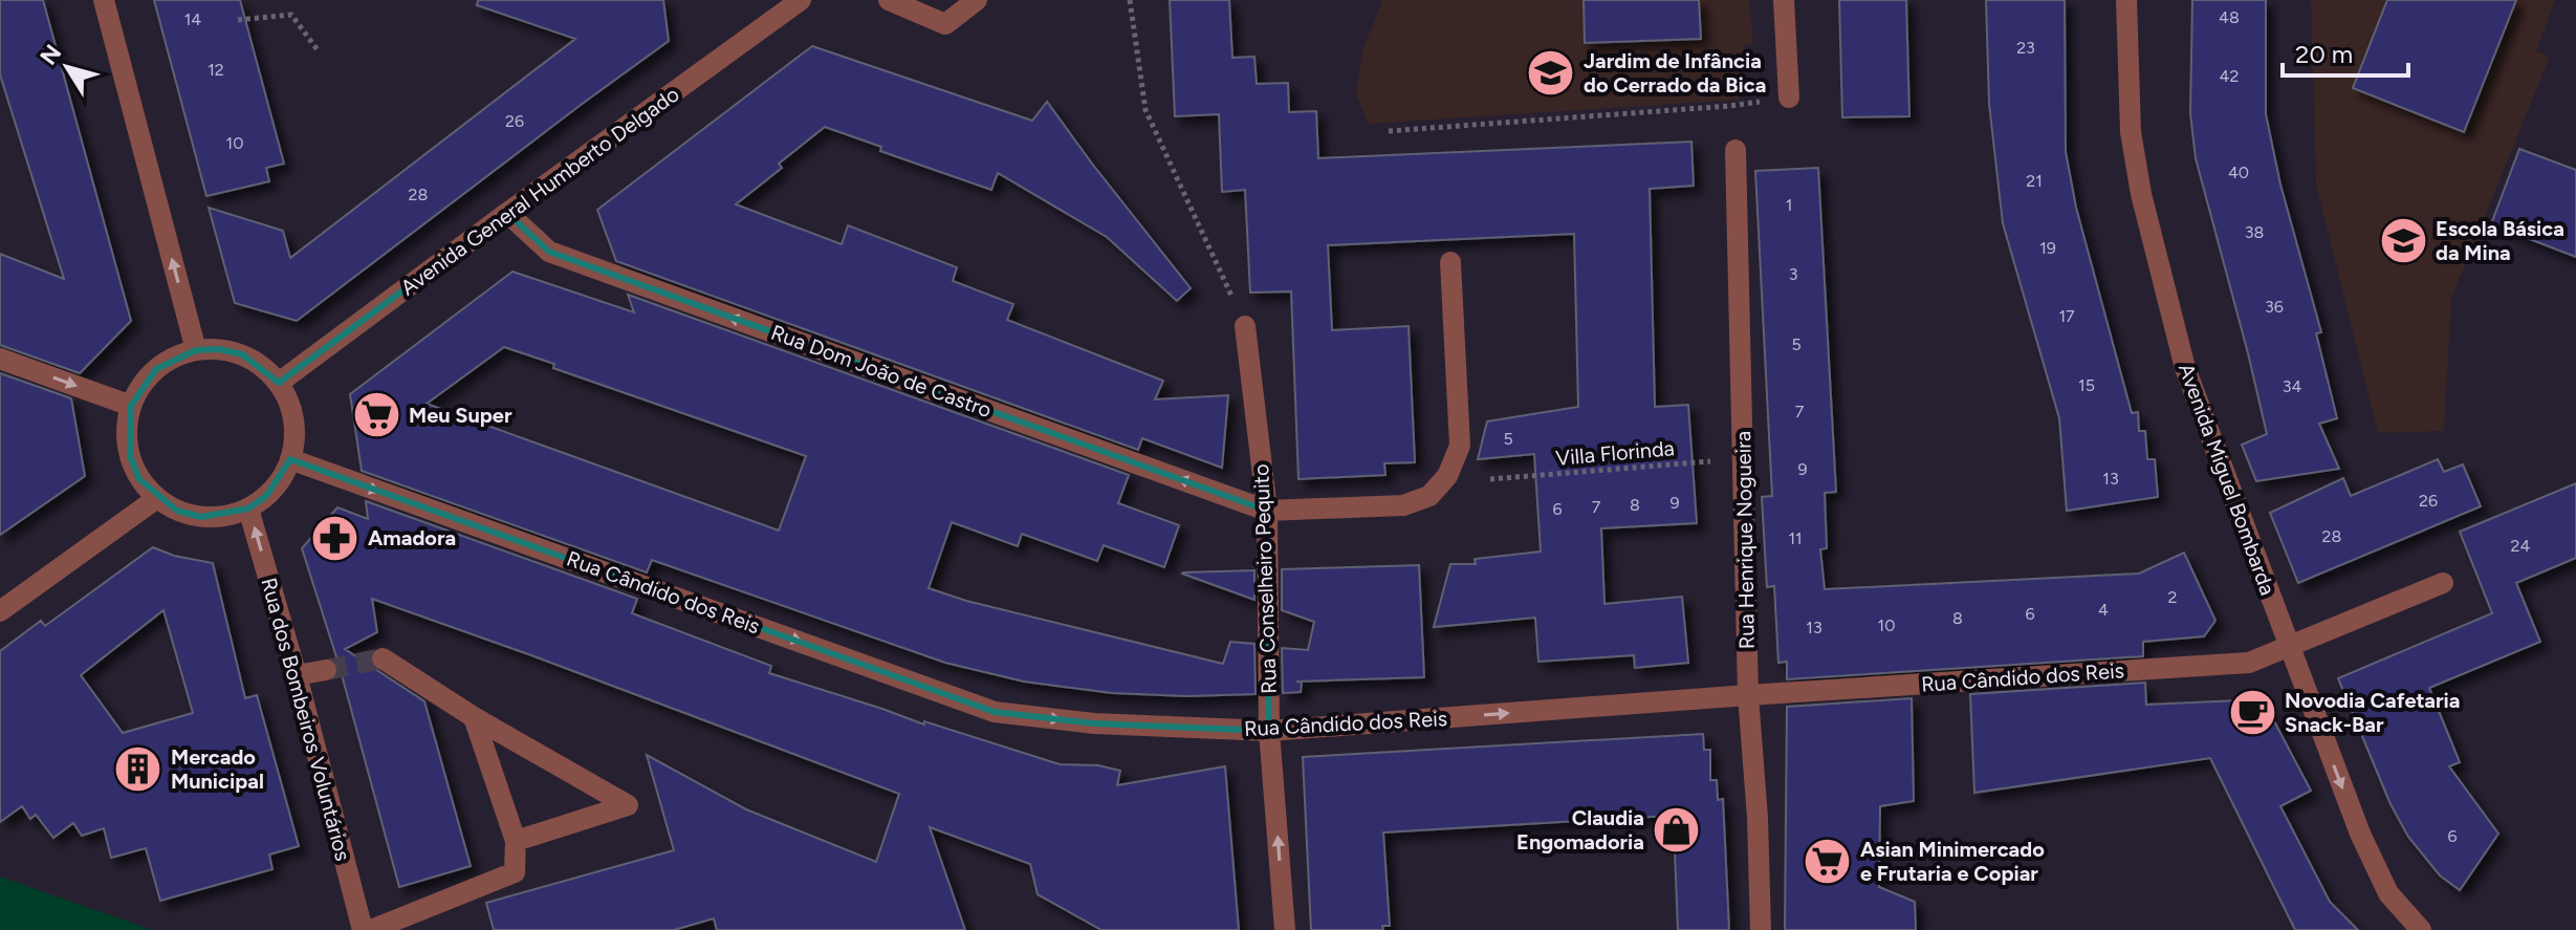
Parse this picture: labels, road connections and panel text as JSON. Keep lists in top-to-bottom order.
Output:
{
  "streets": {
    "street": [
      "Avenida General Humberto Delgado",
      "Rua Dom João de Castro",
      "Avenida Miguel Bombarda",
      "Rua Henrique Nogueira",
      "Rua Conselheiro Pequito",
      "Rua Cândido dos Reis",
      "Rua dos Bombeiros Voluntários"
    ],
    "path": ["Villa Florinda"]
  },
  "crossings": [
    ["Avenida General Humberto Delgado", "Rua Dom João de Castro"],
    ["Avenida General Humberto Delgado", "Rua Cândido dos Reis"],
    ["Avenida General Humberto Delgado", "Rua dos Bombeiros Voluntários"],
    ["Rua Dom João de Castro", "Rua Conselheiro Pequito"],
    ["Villa Florinda", "Rua Henrique Nogueira"],
    ["Avenida Miguel Bombarda", "Rua Cândido dos Reis"],
    ["Rua Henrique Nogueira", "Rua Cândido dos Reis"],
    ["Rua Conselheiro Pequito", "Rua Cândido dos Reis"],
    ["Rua Cândido dos Reis", "Rua dos Bombeiros Voluntários"]
  ],
  "one_way": ["Rua Dom João de Castro", "Rua Cândido dos Reis", "Rua dos Bombeiros Voluntários"],
  "places": {
    "school or university": ["Jardim de Infância do Cerrado da Bica", "Escola Básica da Mina"],
    "supermarket": ["Meu Super", "Asian Minimercado e Frutaria e Copiar"],
    "pharmacy": ["Amadora"],
    "cafe": ["Novodia Cafetaria Snack-Bar"],
    "building": ["Mercado Municipal"],
    "shop": ["Claudia Engomadoria"]
  },
  "house_numbers": [
    "48",
    "14",
    "23",
    "12",
    "42",
    "26",
    "10",
    "40",
    "21",
    "28",
    "1",
    "38",
    "19",
    "3",
    "36",
    "17",
    "5",
    "15",
    "34",
    "7",
    "5",
    "9",
    "13",
    "26",
    "9",
    "8",
    "7",
    "6",
    "28",
    "11",
    "24",
    "2",
    "4",
    "6",
    "8",
    "10",
    "13",
    "6"
  ],
  "scale_bar": "20 m",
  "north": "top left"
}
